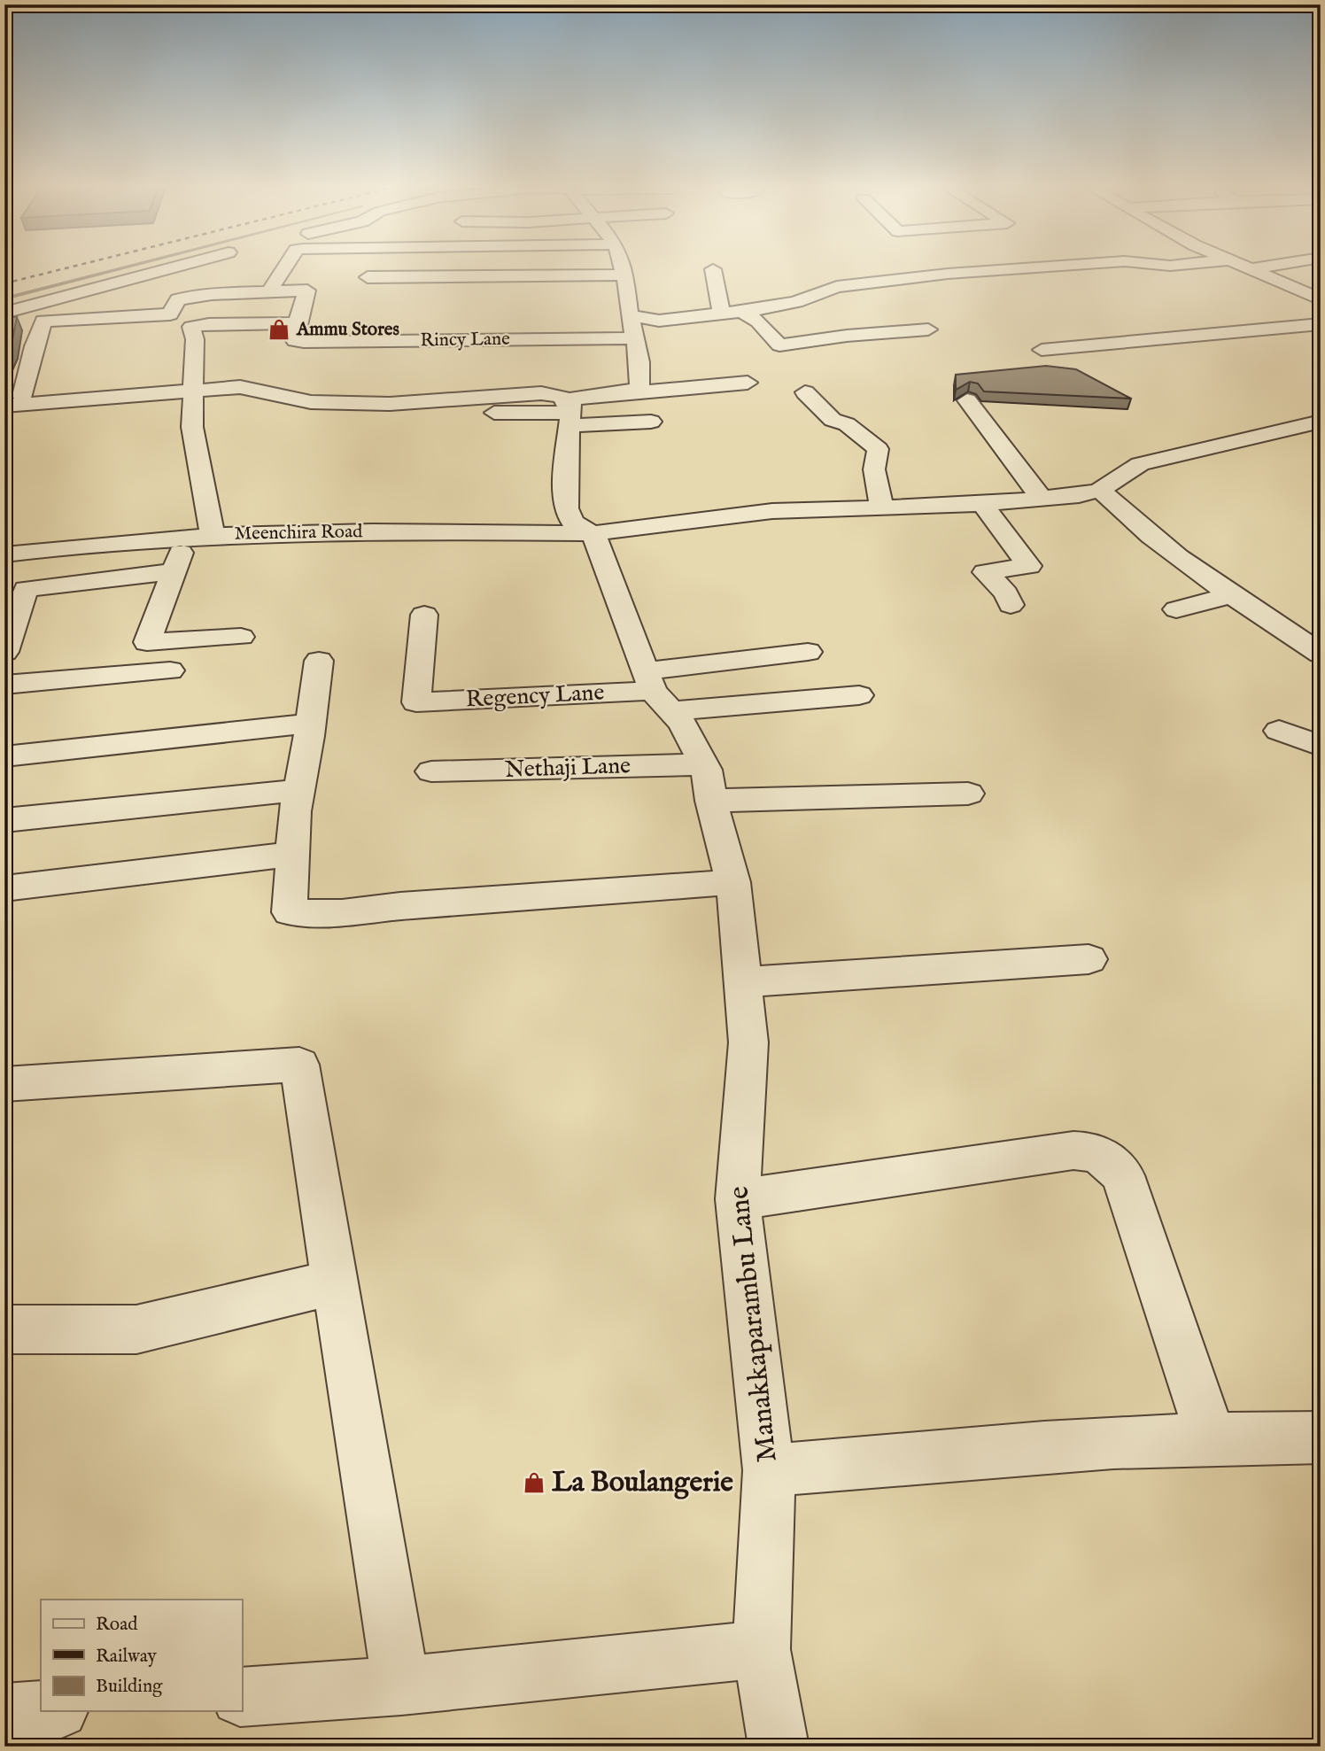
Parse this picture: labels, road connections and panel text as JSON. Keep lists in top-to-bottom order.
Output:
{
  "streets": {
    "street": [
      "Rincy Lane",
      "Meenchira Road",
      "Regency Lane",
      "Nethaji Lane",
      "Manakkaparambu Lane"
    ]
  },
  "crossings": [
    ["Meenchira Road", "Manakkaparambu Lane"],
    ["Regency Lane", "Manakkaparambu Lane"],
    ["Nethaji Lane", "Manakkaparambu Lane"]
  ],
  "places": {
    "shop": ["Ammu Stores", "La Boulangerie"]
  },
  "legend": ["Road", "Railway", "Building"]
}
